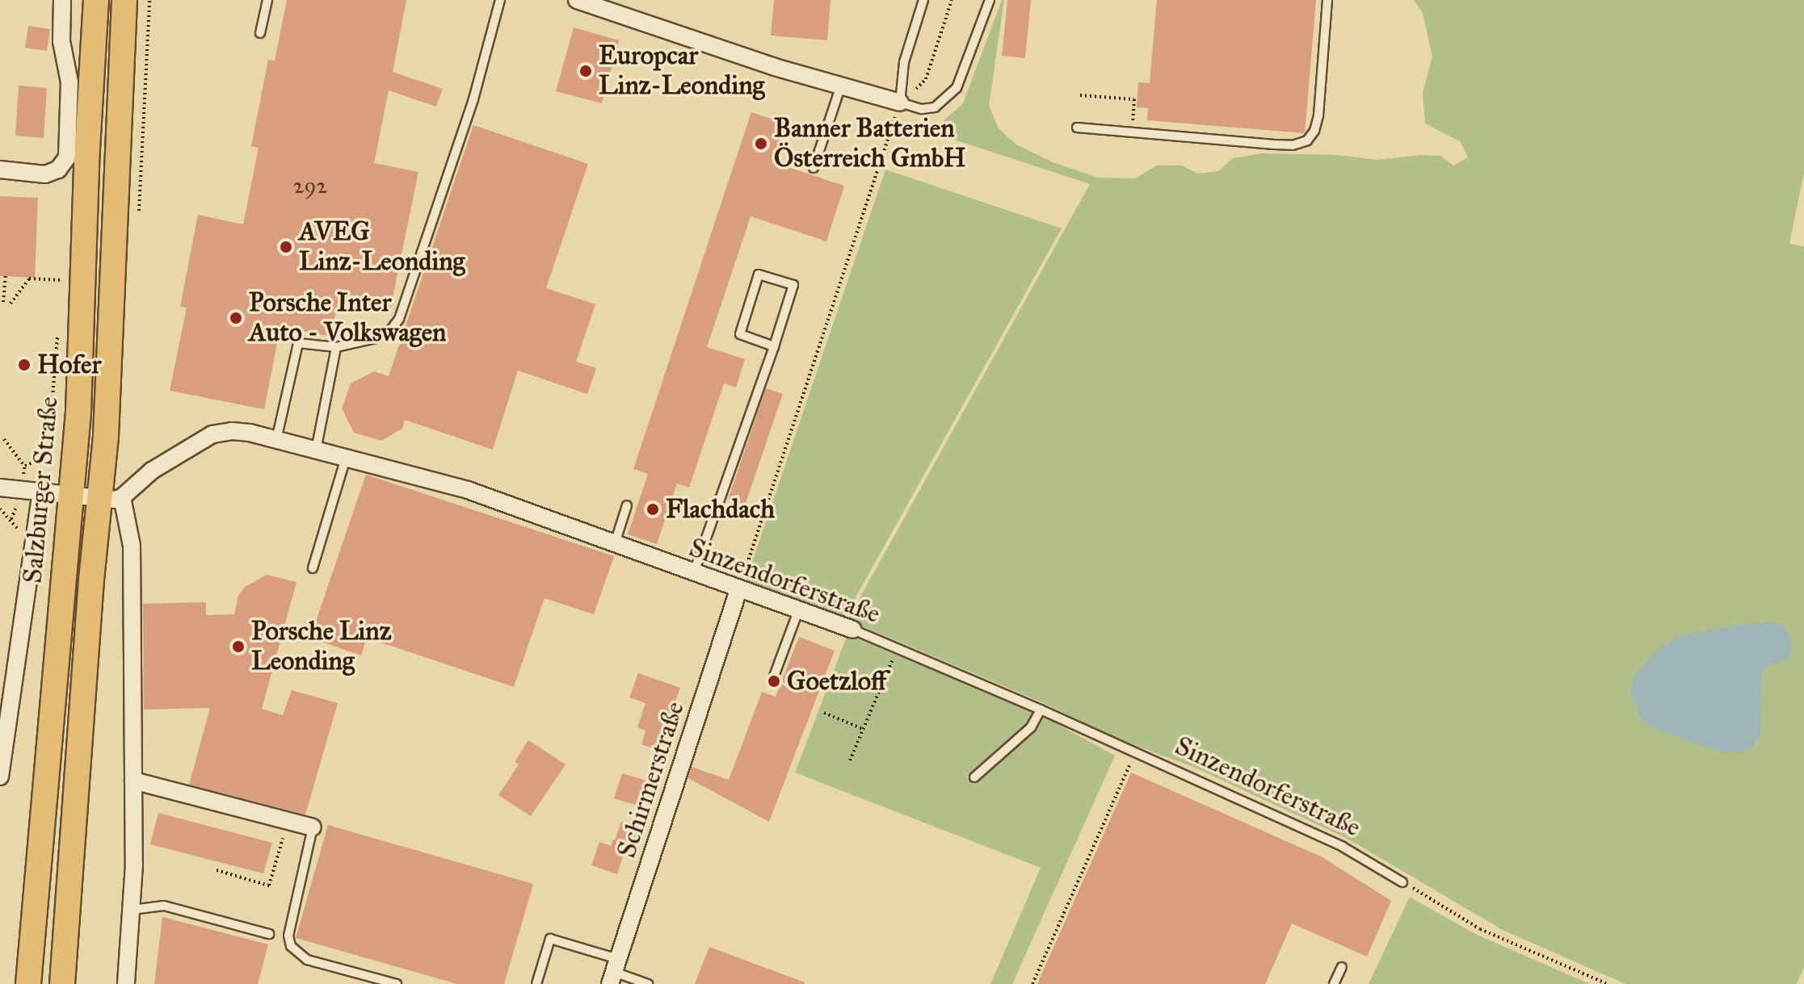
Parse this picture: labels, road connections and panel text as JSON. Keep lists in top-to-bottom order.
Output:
{
  "streets": {
    "main road": ["Salzburger Straße"],
    "street": ["Sinzendorferstraße", "Schirmerstraße"]
  },
  "crossings": [
    ["Sinzendorferstraße", "Schirmerstraße"]
  ],
  "places": [
    "Europcar Linz-Leonding",
    "Banner Batterien Österreich GmbH",
    "AVEG Linz-Leonding",
    "Porsche Inter Auto - Volkswagen",
    "Hofer",
    "Flachdach",
    "Porsche Linz Leonding",
    "Goetzloff"
  ],
  "house_numbers": ["292"]
}
